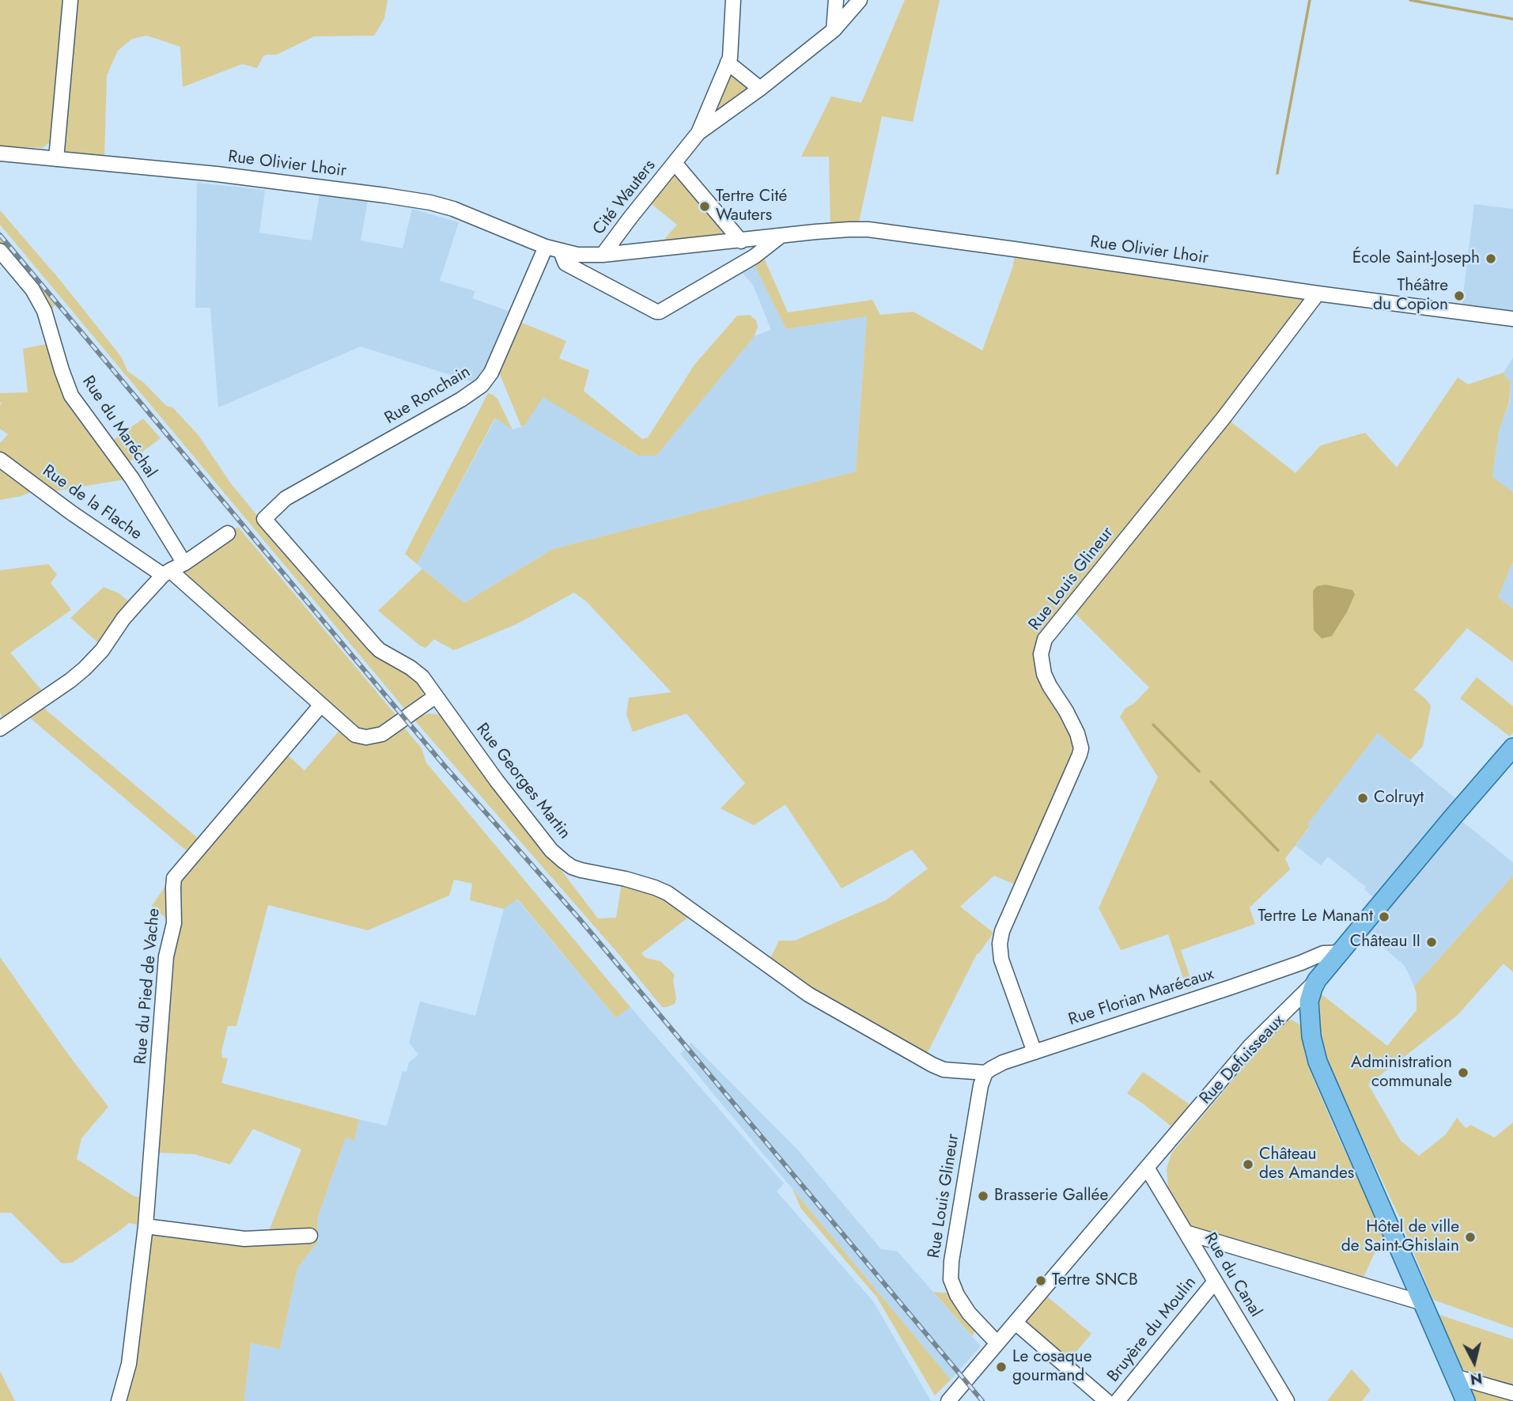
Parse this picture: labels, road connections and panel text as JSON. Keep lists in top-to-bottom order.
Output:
{
  "streets": {
    "street": [
      "Rue Olivier Lhoir",
      "Cité Wauters",
      "Rue Ronchain",
      "Rue du Maréchal",
      "Rue de la Flache",
      "Rue Louis Glineur",
      "Rue Georges Martin",
      "Rue du Pied de Vache",
      "Rue Florian Marécaux",
      "Rue Defuisseaux",
      "Rue du Canal",
      "Bruyère du Moulin"
    ]
  },
  "crossings": [
    ["Rue Olivier Lhoir", "Cité Wauters"],
    ["Rue Olivier Lhoir", "Rue Ronchain"],
    ["Rue Olivier Lhoir", "Rue Louis Glineur"],
    ["Rue Ronchain", "Rue Georges Martin"],
    ["Rue Louis Glineur", "Rue Georges Martin"],
    ["Rue Louis Glineur", "Rue Florian Marécaux"],
    ["Rue Louis Glineur", "Rue Defuisseaux"],
    ["Rue Georges Martin", "Rue Florian Marécaux"],
    ["Rue Defuisseaux", "Rue du Canal"],
    ["Rue du Canal", "Bruyère du Moulin"]
  ],
  "places": [
    "Tertre Cité Wauters",
    "École Saint-Joseph",
    "Théâtre du Copion",
    "Colruyt",
    "Tertre Le Manant",
    "Château II",
    "Administration communale",
    "Château des Amandes",
    "Brasserie Gallée",
    "Hôtel de ville de Saint-Ghislain",
    "Tertre SNCB",
    "Le cosaque gourmand"
  ],
  "north": "bottom"
}
